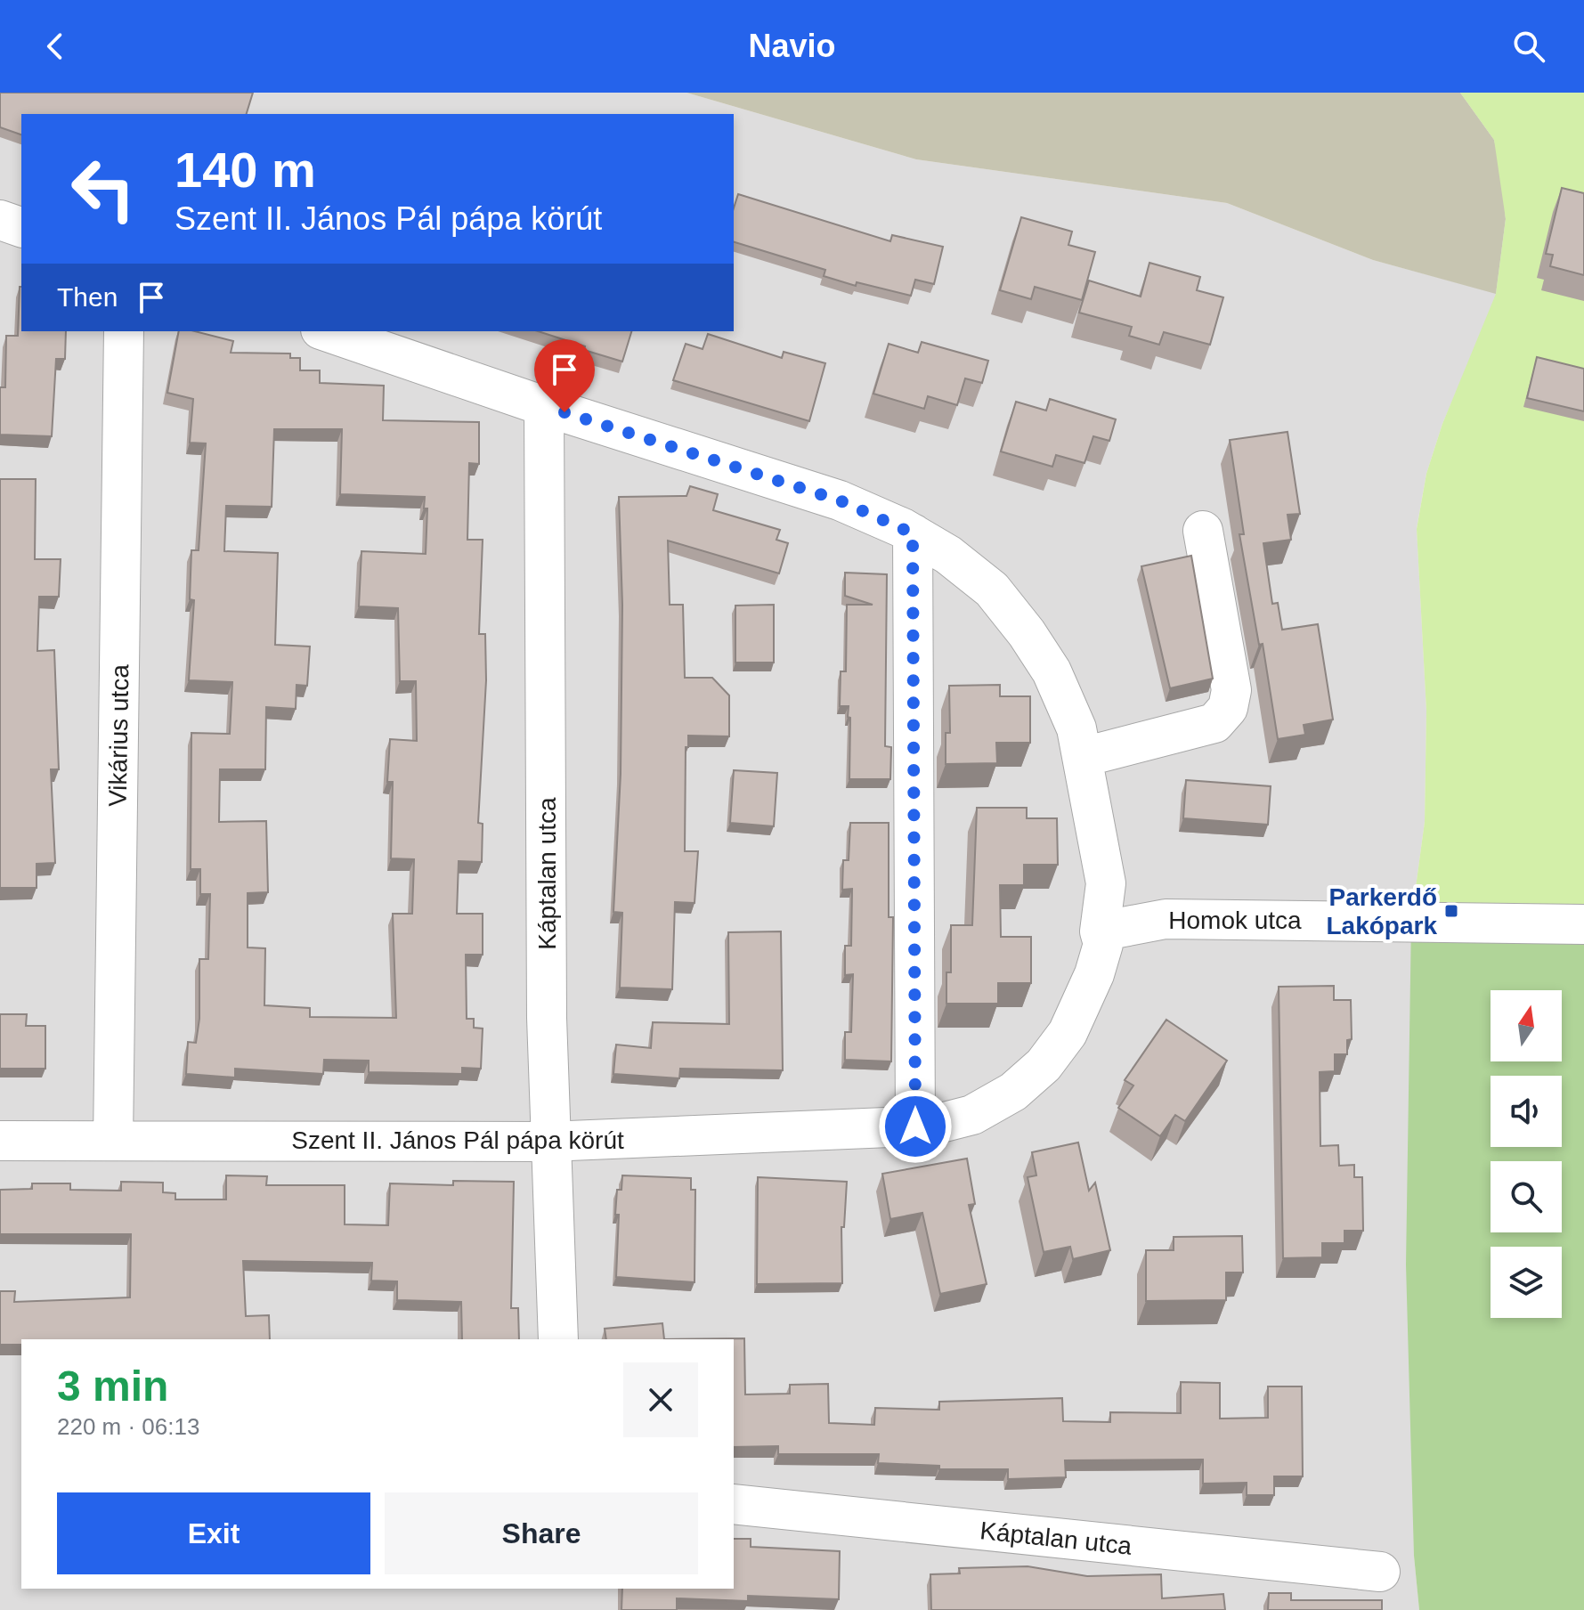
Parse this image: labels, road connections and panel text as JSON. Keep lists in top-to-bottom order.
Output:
{
  "streets": {
    "street": [
      "Vikárius utca",
      "Káptalan utca",
      "Homok utca",
      "Szent II. János Pál pápa körút"
    ]
  },
  "crossings": [
    ["Vikárius utca", "Szent II. János Pál pápa körút"],
    ["Káptalan utca", "Szent II. János Pál pápa körút"],
    ["Homok utca", "Szent II. János Pál pápa körút"]
  ],
  "places": {
    "transit": ["Parkerdő Lakópark"]
  },
  "north": "top",
  "page": {
    "header": "Navio",
    "turn": ["140 m", "Szent II. János Pál pápa körút"],
    "then": "Then",
    "heading": ["3 min", "220 m · 06:13"],
    "buttons": ["Exit", "Share"]
  }
}
